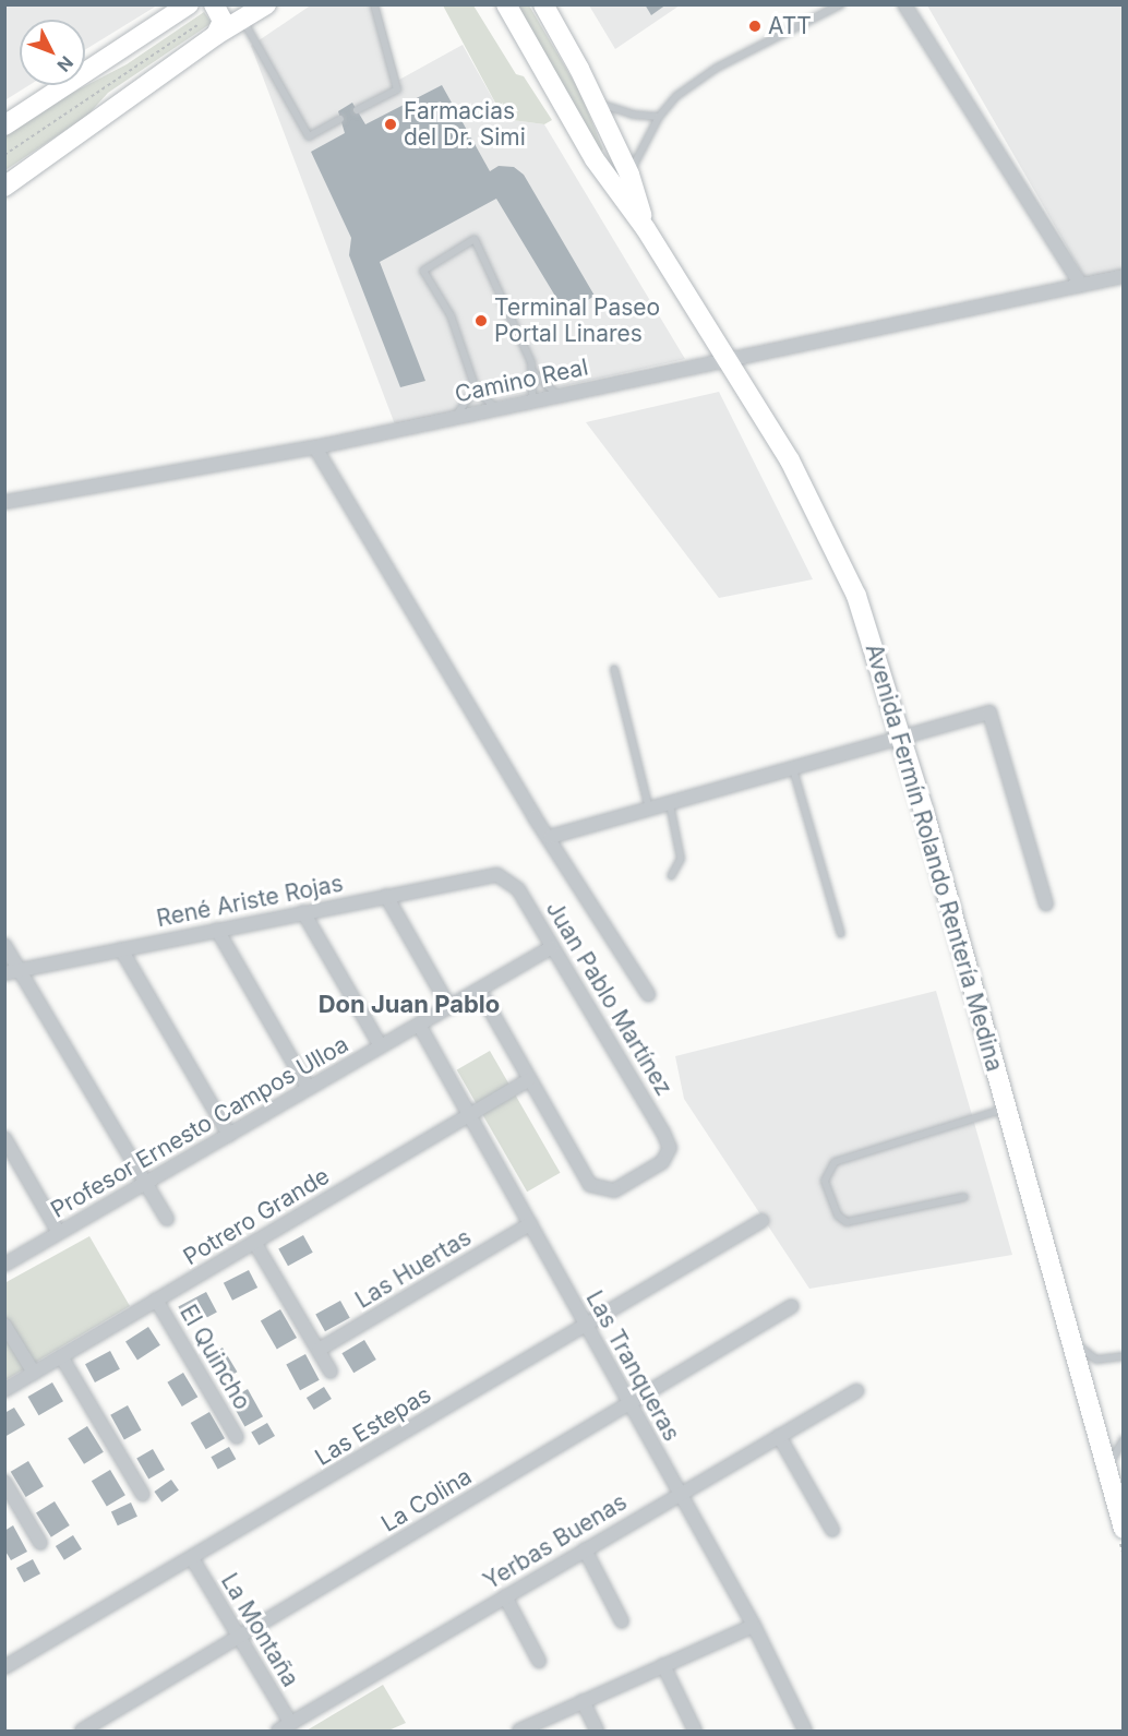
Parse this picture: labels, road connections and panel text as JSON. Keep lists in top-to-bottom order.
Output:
{
  "streets": {
    "main road": ["Avenida Fermín Rolando Rentería Medina"],
    "street": [
      "Camino Real",
      "René Ariste Rojas",
      "Juan Pablo Martínez",
      "Profesor Ernesto Campos Ulloa",
      "Potrero Grande",
      "Las Huertas",
      "El Quincho",
      "Las Tranqueras",
      "Las Estepas",
      "La Colina",
      "Yerbas Buenas",
      "La Montaña"
    ]
  },
  "crossings": [
    ["Camino Real", "Avenida Fermín Rolando Rentería Medina"],
    ["René Ariste Rojas", "Juan Pablo Martínez"],
    ["Juan Pablo Martínez", "Profesor Ernesto Campos Ulloa"],
    ["Juan Pablo Martínez", "Potrero Grande"],
    ["Profesor Ernesto Campos Ulloa", "Las Tranqueras"],
    ["Potrero Grande", "El Quincho"],
    ["Potrero Grande", "Las Tranqueras"],
    ["Las Huertas", "Las Tranqueras"],
    ["Las Tranqueras", "Las Estepas"],
    ["Las Tranqueras", "La Colina"],
    ["Las Tranqueras", "Yerbas Buenas"],
    ["Las Estepas", "La Montaña"],
    ["La Colina", "La Montaña"],
    ["Yerbas Buenas", "La Montaña"]
  ],
  "districts": ["Don Juan Pablo"],
  "places": ["ATT", "Farmacias del Dr. Simi", "Terminal Paseo Portal Linares"],
  "north": "bottom right"
}
